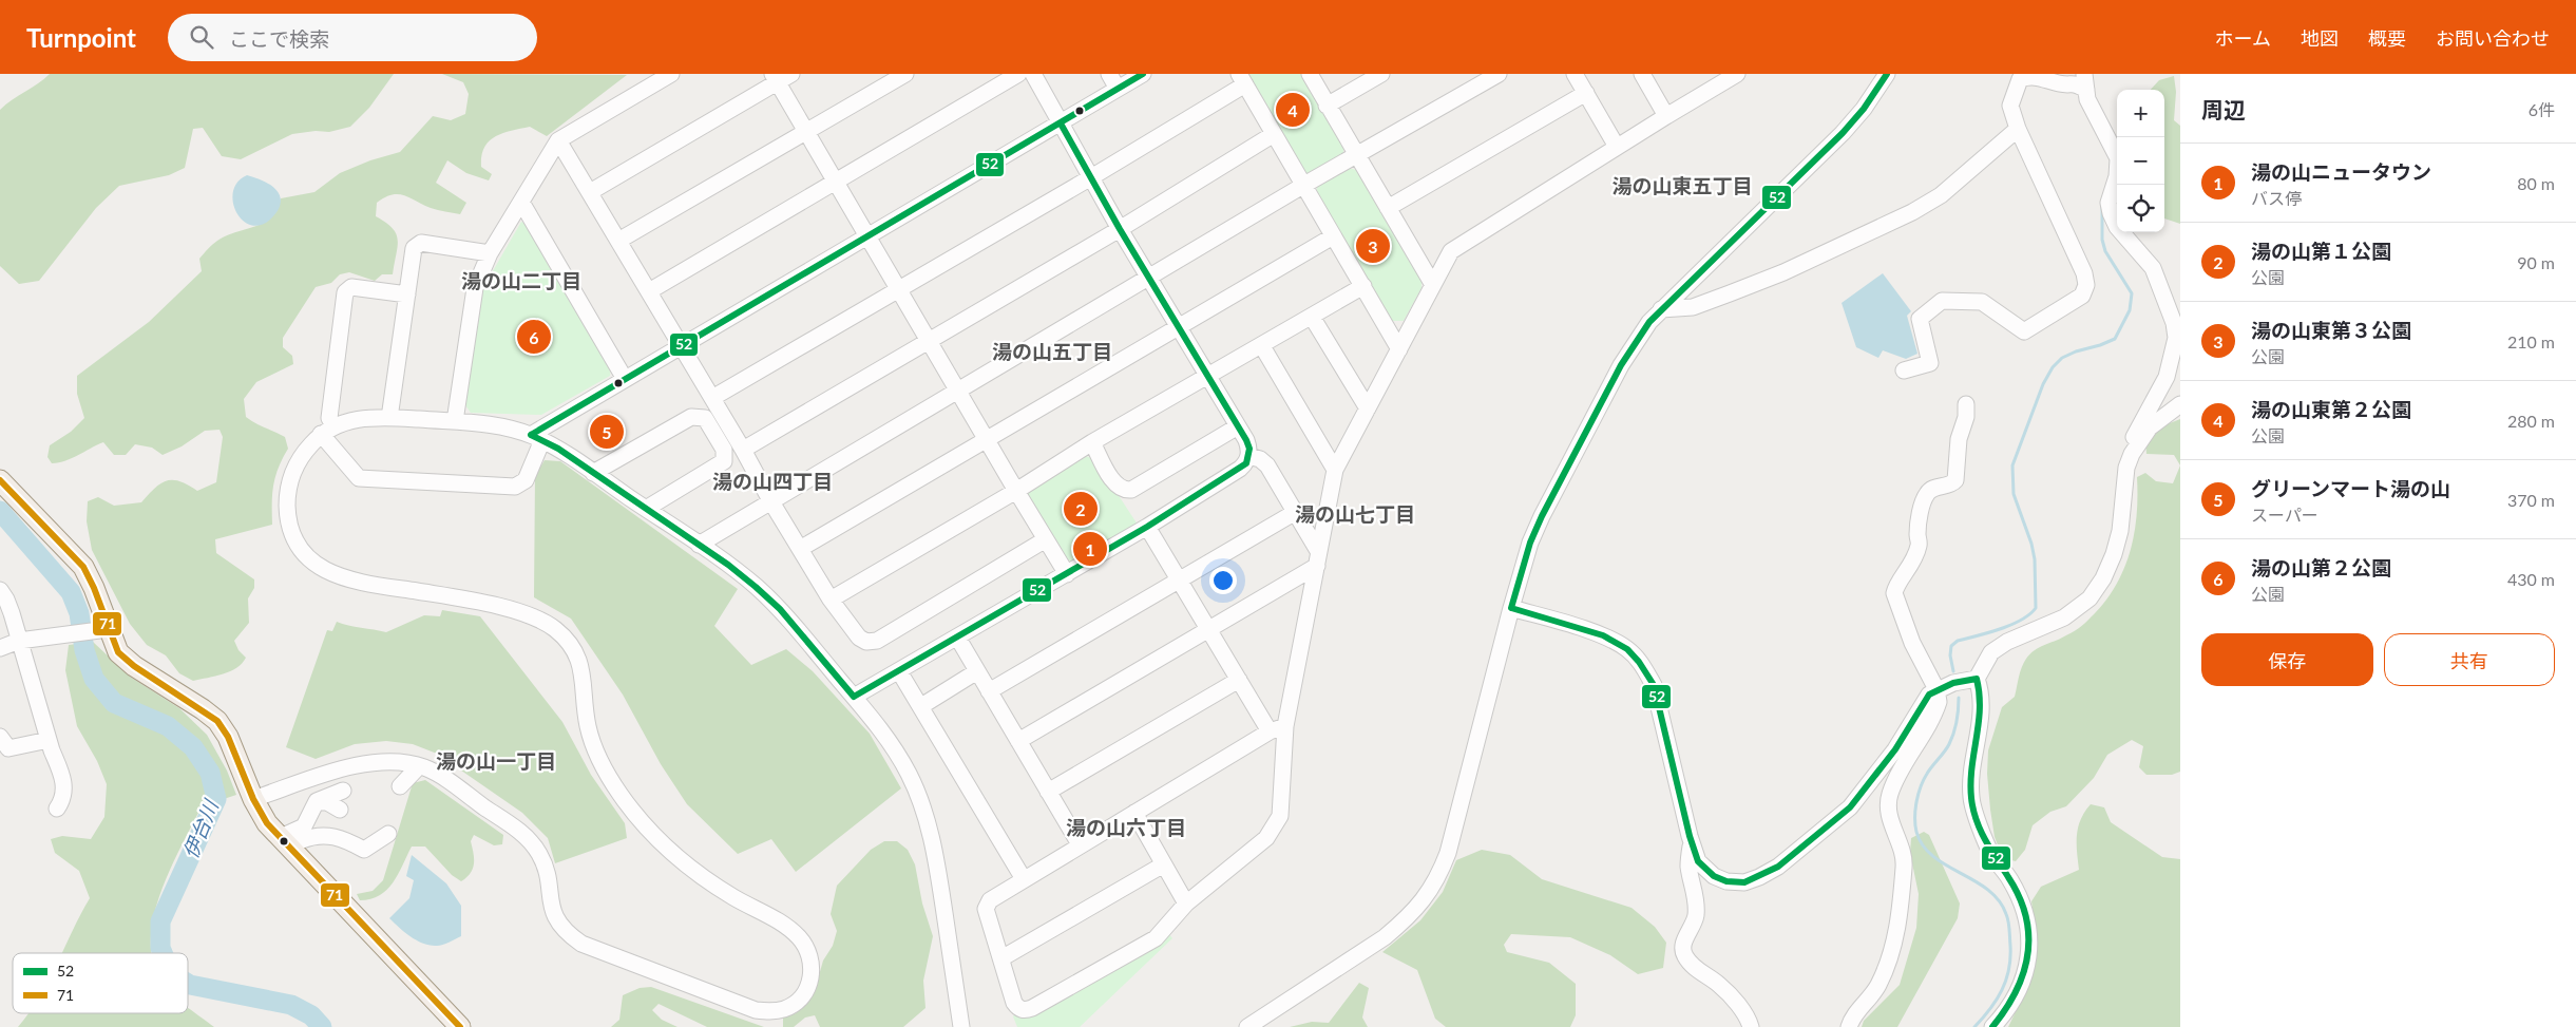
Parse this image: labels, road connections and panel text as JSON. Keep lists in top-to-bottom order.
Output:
{
  "districts": [
    "湯の山東五丁目",
    "湯の山二丁目",
    "湯の山五丁目",
    "湯の山四丁目",
    "湯の山七丁目",
    "湯の山一丁目",
    "湯の山六丁目"
  ],
  "water": ["伊台川"],
  "lines": ["transit line 52", "transit line 71"],
  "legend": ["52", "71"],
  "page": {
    "header": "Turnpoint",
    "search": "ここで検索",
    "nav": [
      "ホーム",
      "地図",
      "概要",
      "お問い合わせ"
    ],
    "heading": ["周辺", "6件"],
    "map_buttons": ["+", "−"],
    "pins": [
      "4",
      "3",
      "6",
      "5",
      "2",
      "1"
    ],
    "list": [
      {
        "mark": "1",
        "name": "湯の山ニュータウン",
        "note": "バス停",
        "value": "80 m"
      },
      {
        "mark": "2",
        "name": "湯の山第１公園",
        "note": "公園",
        "value": "90 m"
      },
      {
        "mark": "3",
        "name": "湯の山東第３公園",
        "note": "公園",
        "value": "210 m"
      },
      {
        "mark": "4",
        "name": "湯の山東第２公園",
        "note": "公園",
        "value": "280 m"
      },
      {
        "mark": "5",
        "name": "グリーンマート湯の山",
        "note": "スーパー",
        "value": "370 m"
      },
      {
        "mark": "6",
        "name": "湯の山第２公園",
        "note": "公園",
        "value": "430 m"
      }
    ],
    "buttons": ["保存", "共有"]
  }
}
